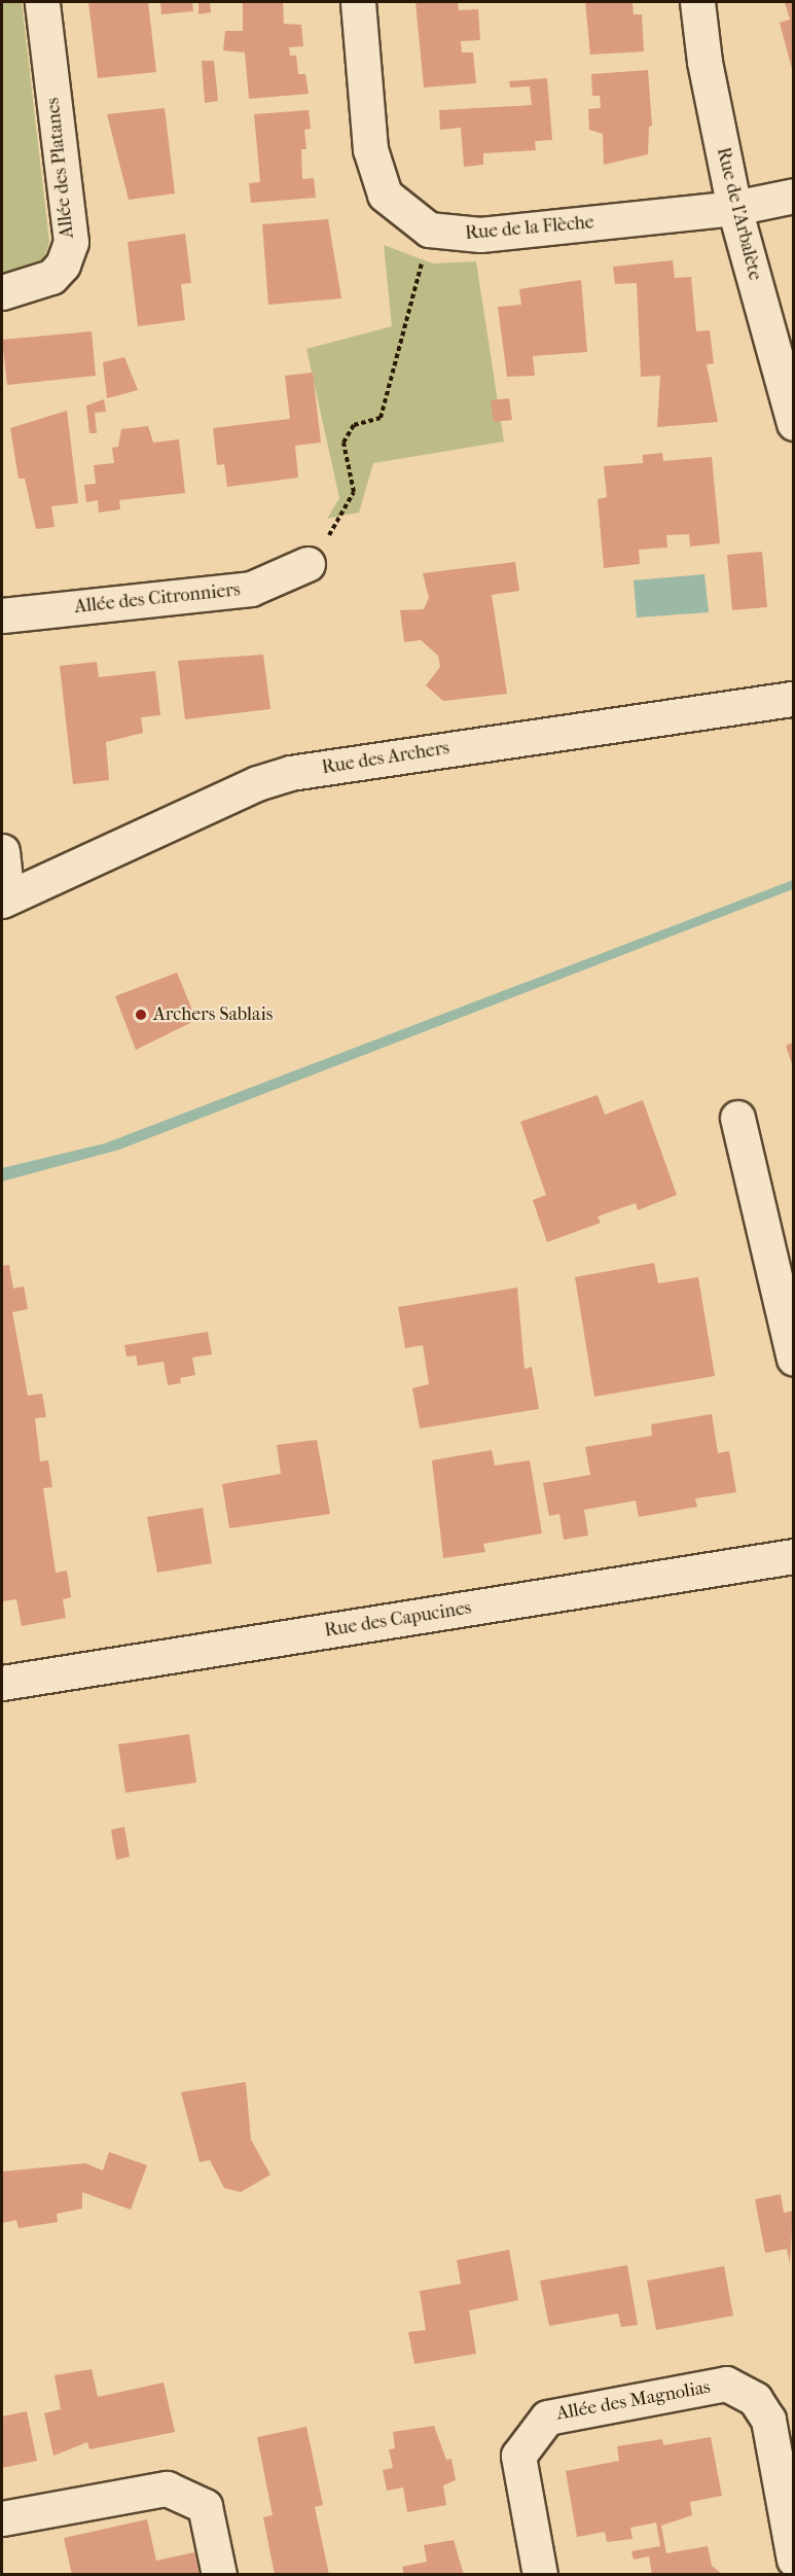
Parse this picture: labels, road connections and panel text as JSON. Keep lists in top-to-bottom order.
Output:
{
  "streets": {
    "street": [
      "Allée des Platanes",
      "Rue de l’Arbalète",
      "Rue de la Flèche",
      "Allée des Citronniers",
      "Rue des Archers",
      "Rue des Capucines",
      "Allée des Magnolias"
    ]
  },
  "crossings": [
    ["Rue de l’Arbalète", "Rue de la Flèche"]
  ],
  "places": ["Archers Sablais"]
}
